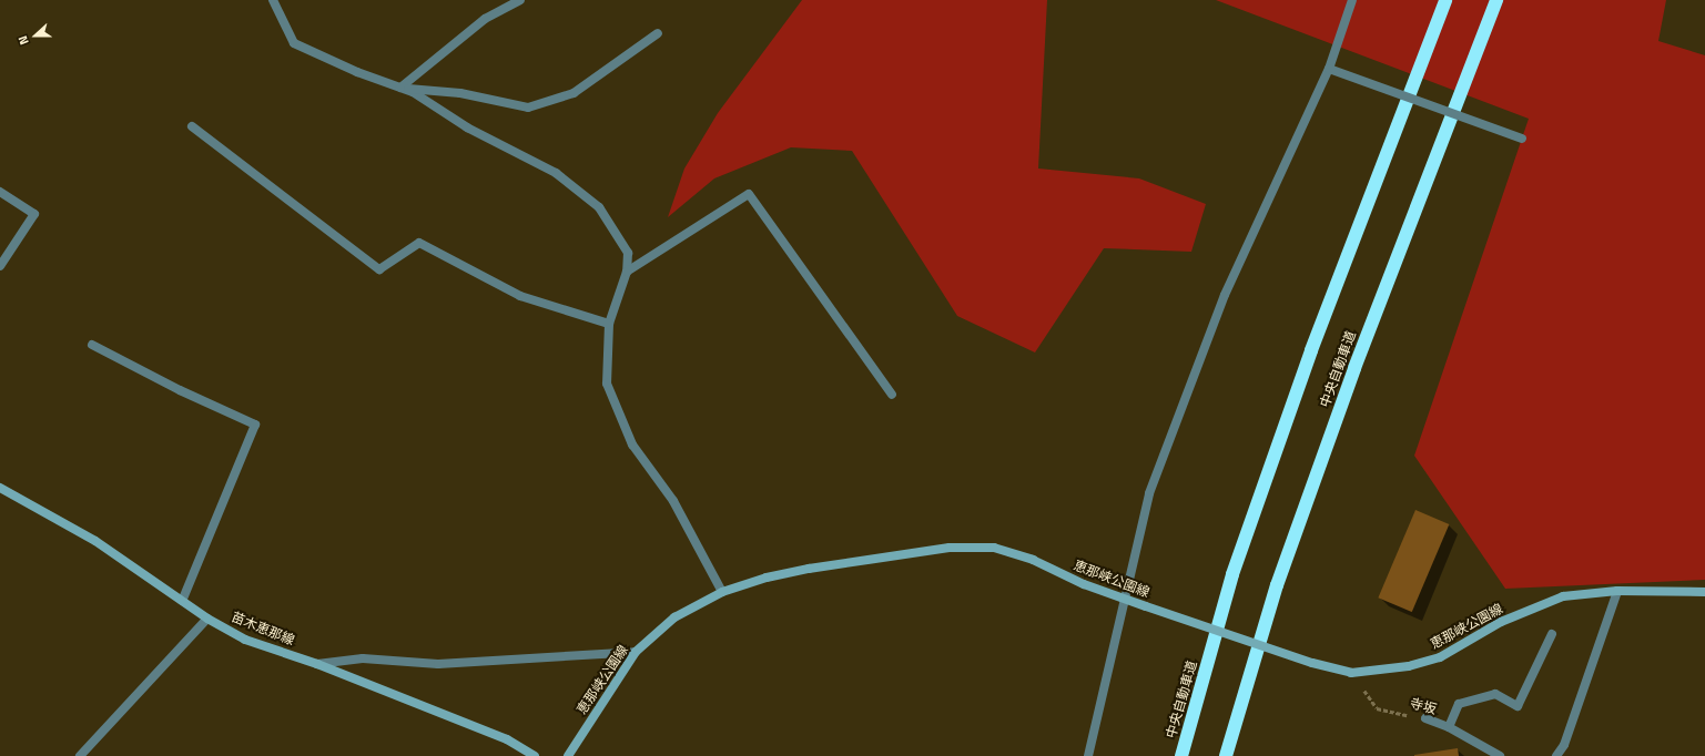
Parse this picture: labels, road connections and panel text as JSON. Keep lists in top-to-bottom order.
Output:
{
  "streets": {
    "highway": ["中央自動車道"],
    "main road": ["恵那峡公園線", "苗木恵那線"],
    "street": ["寺坂"]
  },
  "crossings": [
    ["恵那峡公園線", "寺坂"]
  ],
  "north": "left"
}
